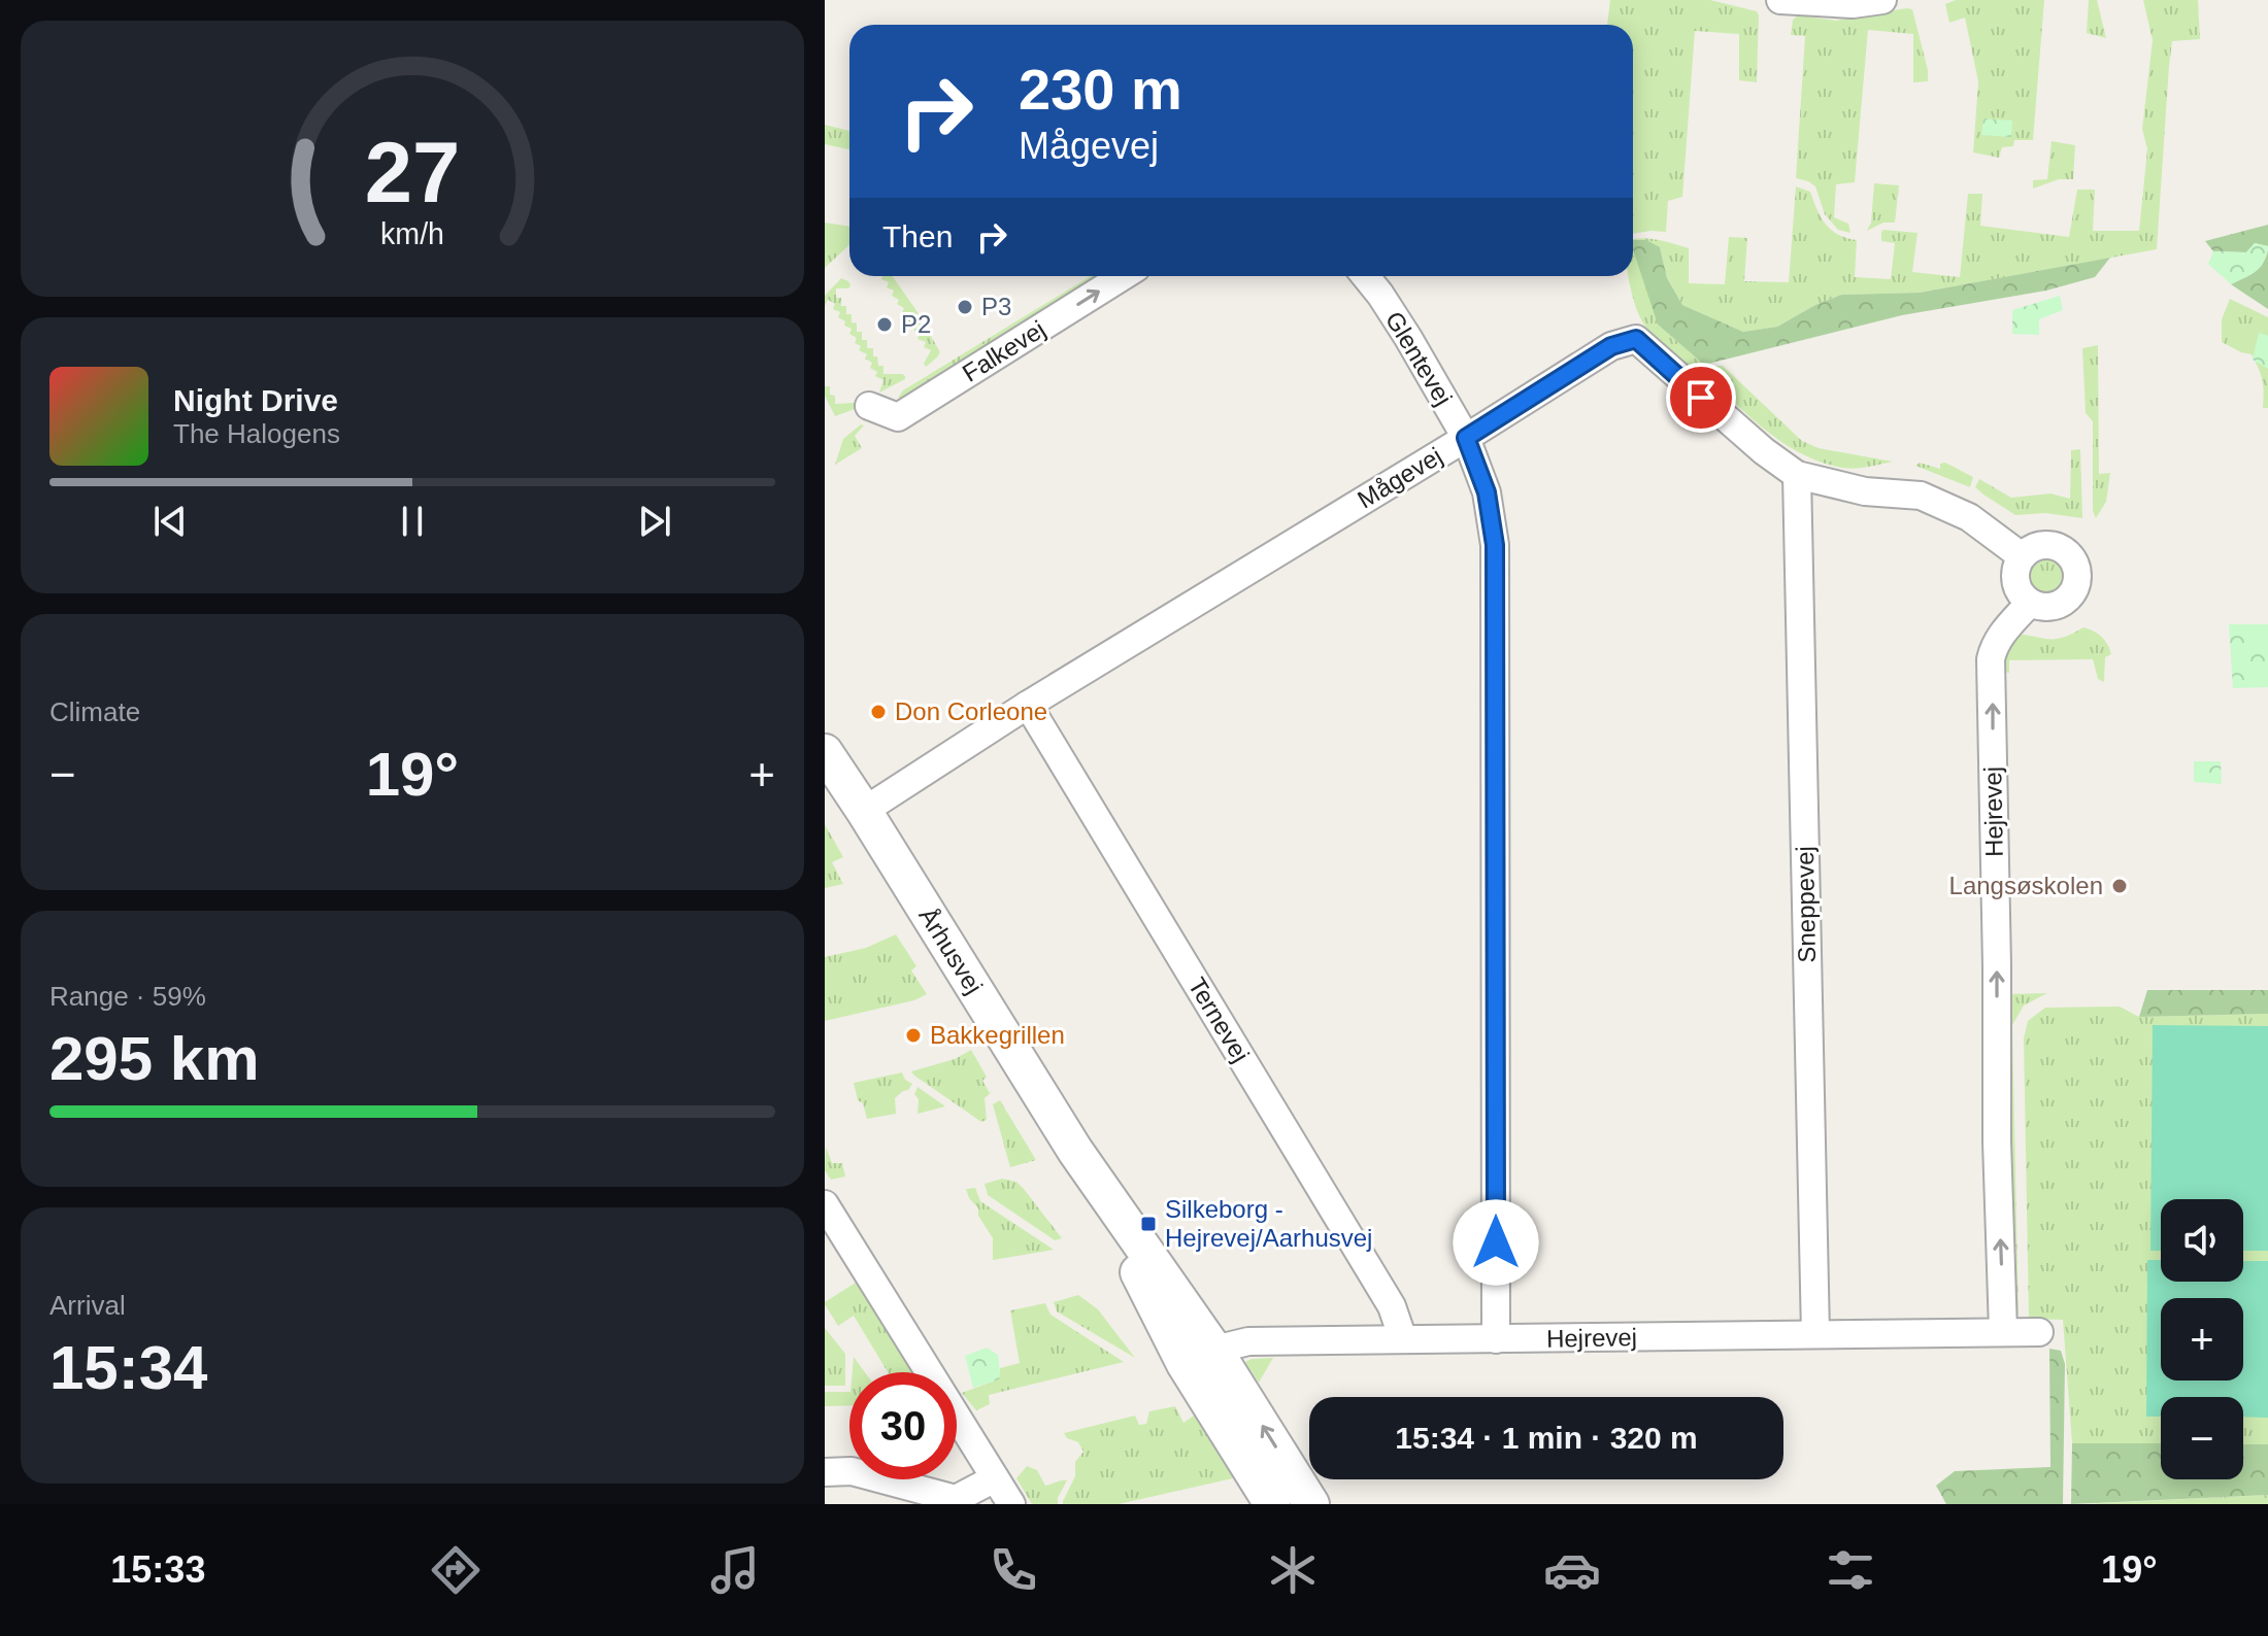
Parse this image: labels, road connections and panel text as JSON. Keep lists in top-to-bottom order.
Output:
{
  "streets": {
    "street": [
      "Falkevej",
      "Glentevej",
      "Mågevej",
      "Hejrevej",
      "Sneppevej",
      "Århusvej",
      "Ternevej"
    ]
  },
  "crossings": [
    ["Glentevej", "Mågevej"],
    ["Glentevej", "Hejrevej"],
    ["Mågevej", "Hejrevej"],
    ["Mågevej", "Sneppevej"],
    ["Mågevej", "Århusvej"],
    ["Mågevej", "Ternevej"],
    ["Hejrevej", "Sneppevej"],
    ["Hejrevej", "Århusvej"],
    ["Hejrevej", "Ternevej"]
  ],
  "one_way": ["Falkevej", "Hejrevej"],
  "places": {
    "other": [
      "P3",
      "P2",
      "Don Corleone",
      "Langsøskolen",
      "Bakkegrillen"
    ],
    "transit": ["Silkeborg - Hejrevej/Aarhusvej"]
  },
  "page": {
    "turn": ["230 m", "Mågevej"],
    "then": "Then",
    "song": ["Night Drive", "The Halogens"],
    "tile": [
      "Climate",
      ["Range · 59%", "295 km"],
      ["Arrival", "15:34"]
    ],
    "heat": ["−", "19°", "+"],
    "map_buttons": ["+", "−"],
    "limit": "30",
    "trip": "15:34 · 1 min · 320 m",
    "tabs": ["15:33", "19°"],
    "gauge": ["27", "km/h"]
  }
}
